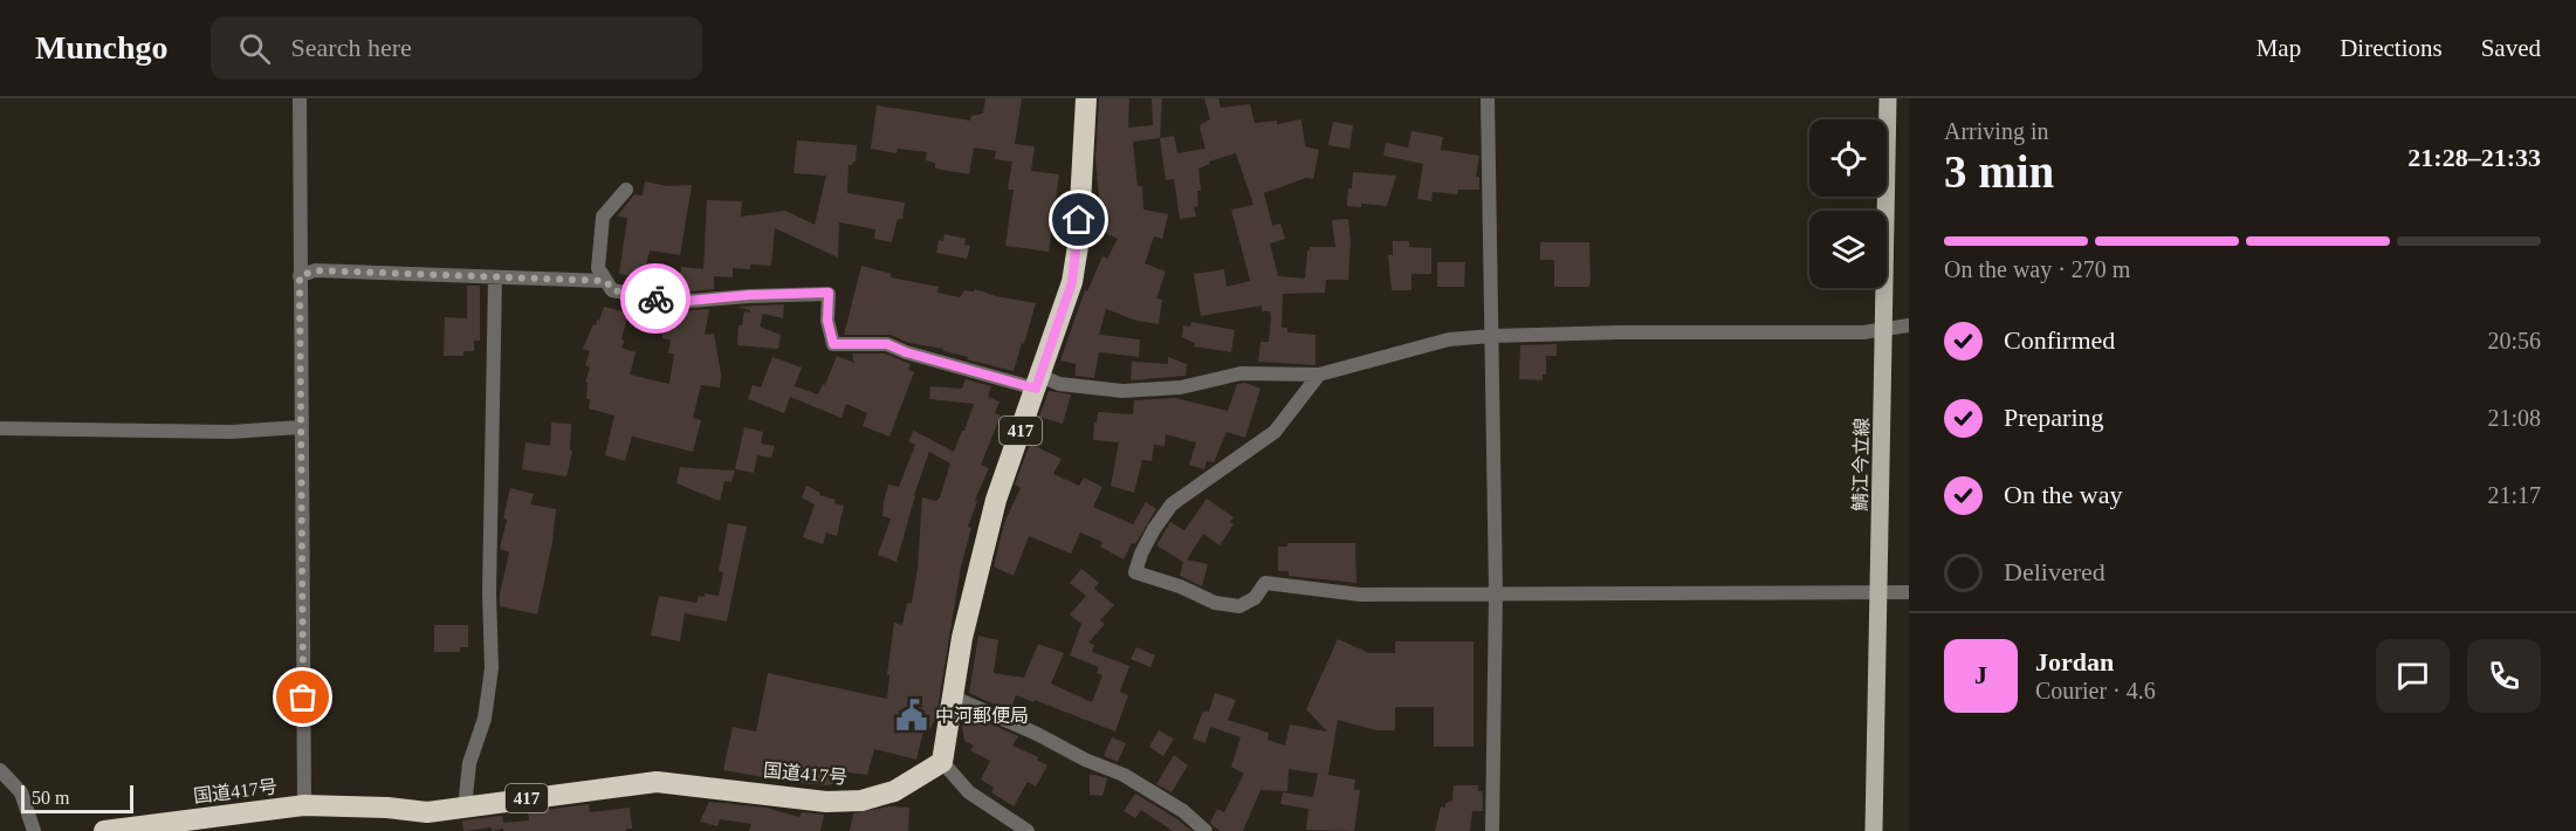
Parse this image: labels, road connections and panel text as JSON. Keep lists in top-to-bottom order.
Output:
{
  "streets": {
    "highway": ["417", "国道417号"],
    "main road": ["鯖江今立線"]
  },
  "crossings": [
    ["417", "国道417号"]
  ],
  "places": {
    "public building": ["中河郵便局"]
  },
  "scale_bar": "50 m",
  "page": {
    "header": "Munchgo",
    "search": "Search here",
    "nav": ["Map", "Directions", "Saved"],
    "heading": ["3 min", "Arriving in", "21:28–21:33"],
    "panel": ["Jordan", "Courier · 4.6"],
    "bar": "On the way · 270 m",
    "list": [
      ["Confirmed", "20:56"],
      ["Preparing", "21:08"],
      ["On the way", "21:17"],
      "Delivered"
    ],
    "round": "J",
    "scale": "50 m"
  }
}
